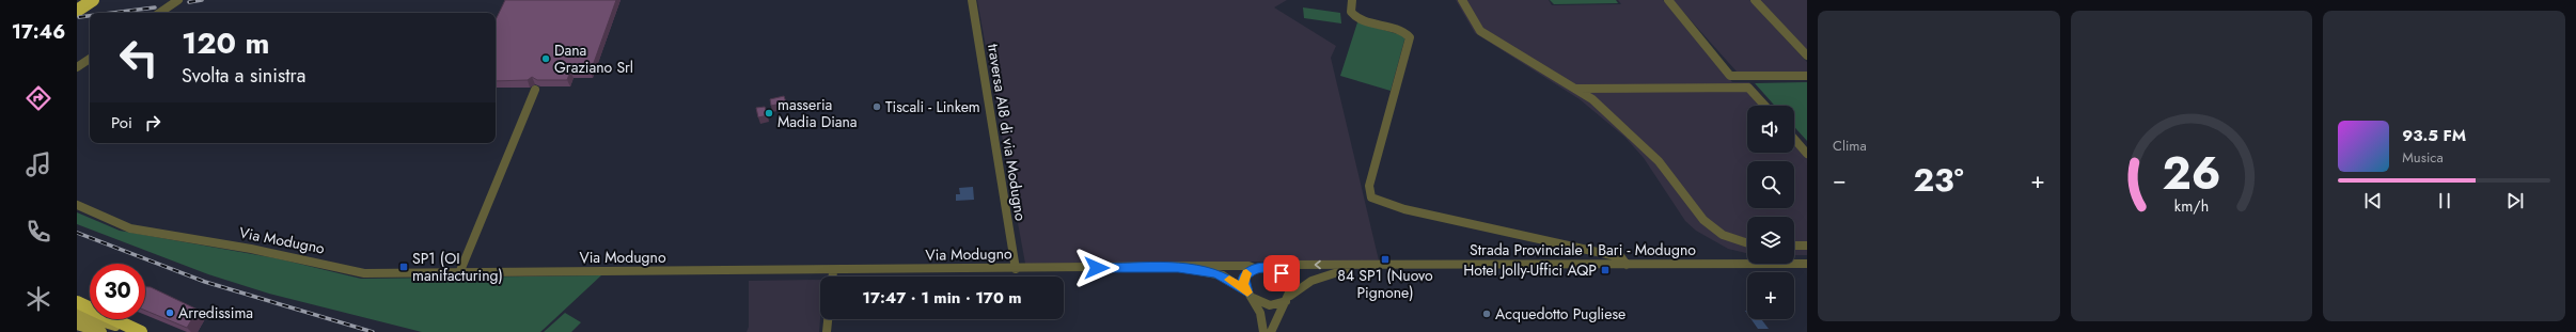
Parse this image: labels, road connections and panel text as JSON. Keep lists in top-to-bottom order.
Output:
{
  "streets": {
    "street": ["traversa AI8 di via Modugno", "Via Modugno", "Strada Provinciale 1 Bari - Modugno"]
  },
  "crossings": [
    ["traversa AI8 di via Modugno", "Via Modugno"],
    ["Via Modugno", "Strada Provinciale 1 Bari - Modugno"]
  ],
  "places": {
    "other": [
      "Dana Graziano Srl",
      "Tiscali - Linkem",
      "masseria Madia Diana",
      "Arredissima",
      "Acquedotto Pugliese"
    ],
    "transit": ["84 SP1 (Nuovo Pignone)", "SP1 (OI manifacturing)", "Hotel Jolly-Uffici AQP"]
  },
  "page": {
    "tabs": "17:46",
    "tile": "Clima",
    "turn": ["120 m", "Svolta a sinistra"],
    "then": "Poi",
    "map_buttons": "+",
    "song": ["93.5 FM", "Musica"],
    "heat": ["−", "23°", "+"],
    "limit": "30",
    "trip": "17:47 · 1 min · 170 m",
    "gauge": ["26", "km/h"]
  }
}
